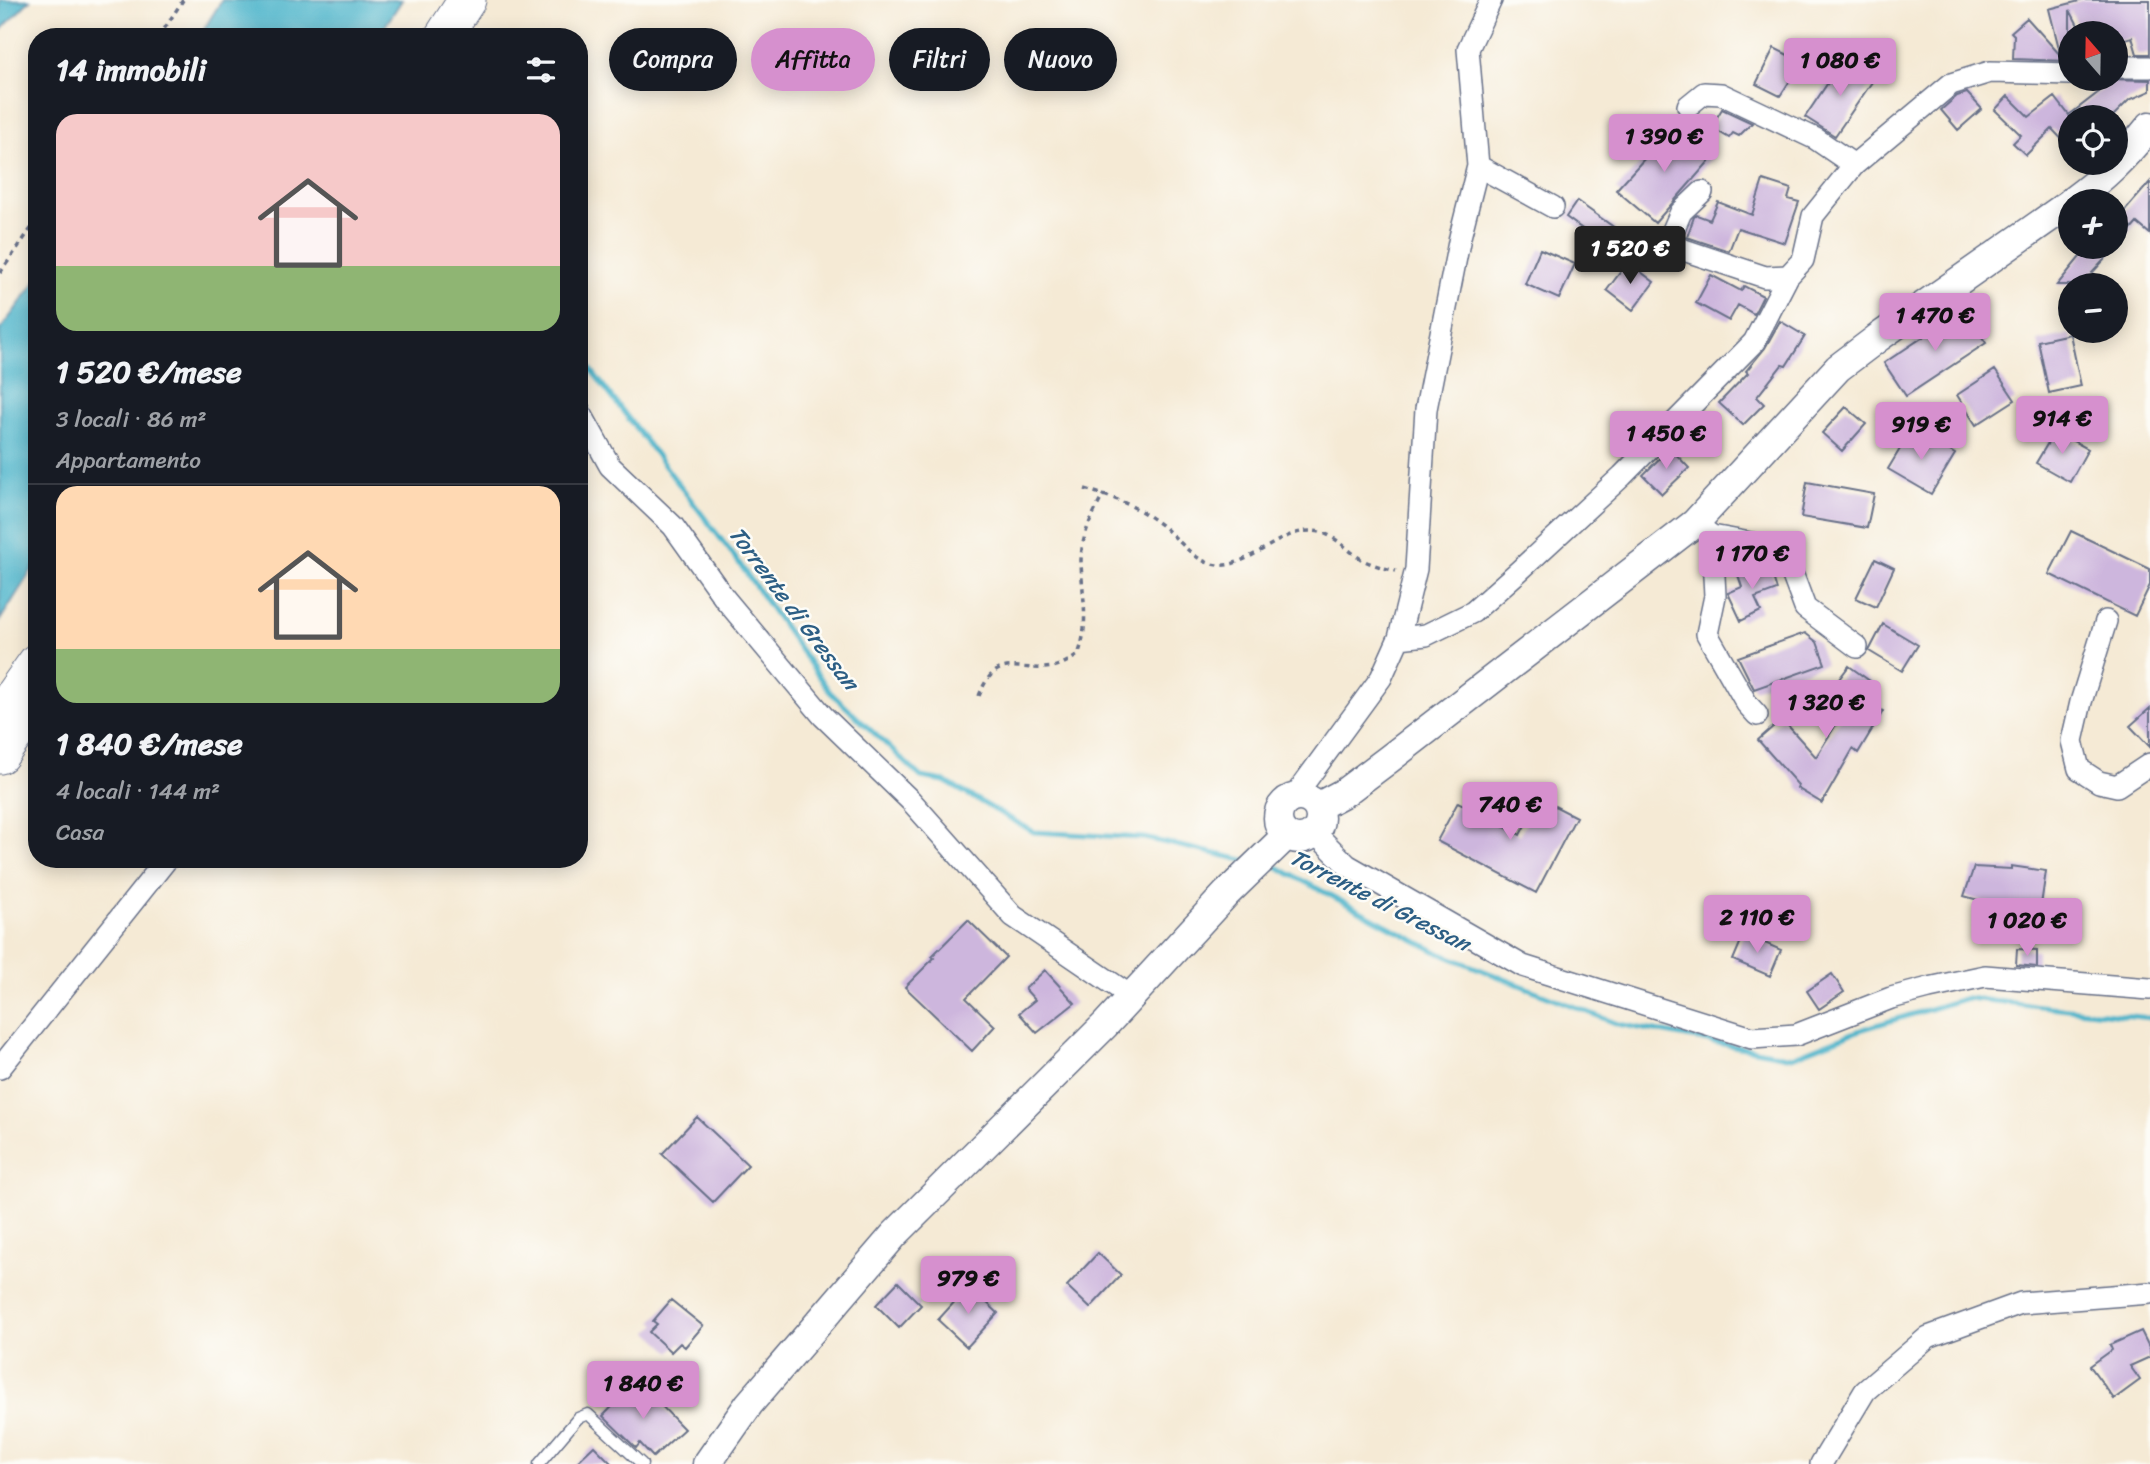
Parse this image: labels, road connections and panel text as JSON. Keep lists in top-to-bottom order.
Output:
{
  "water": ["Torrente di Gressan"],
  "north": "top",
  "page": {
    "map_buttons": ["+", "−"],
    "chip": [
      "Compra",
      "Affitta",
      "Filtri",
      "Nuovo"
    ],
    "heading": "14 immobili",
    "price": [
      "1 080 €",
      "1 390 €",
      "1 520 €",
      "1 470 €",
      "914 €",
      "919 €",
      "1 450 €",
      "1 170 €",
      "1 320 €",
      "740 €",
      "2 110 €",
      "1 020 €",
      "979 €",
      "1 840 €"
    ],
    "list": [
      {
        "name": "1 520 €/mese",
        "note": "3 locali · 86 m² · Appartamento"
      },
      {
        "name": "1 840 €/mese",
        "note": "4 locali · 144 m² · Casa"
      }
    ]
  }
}
